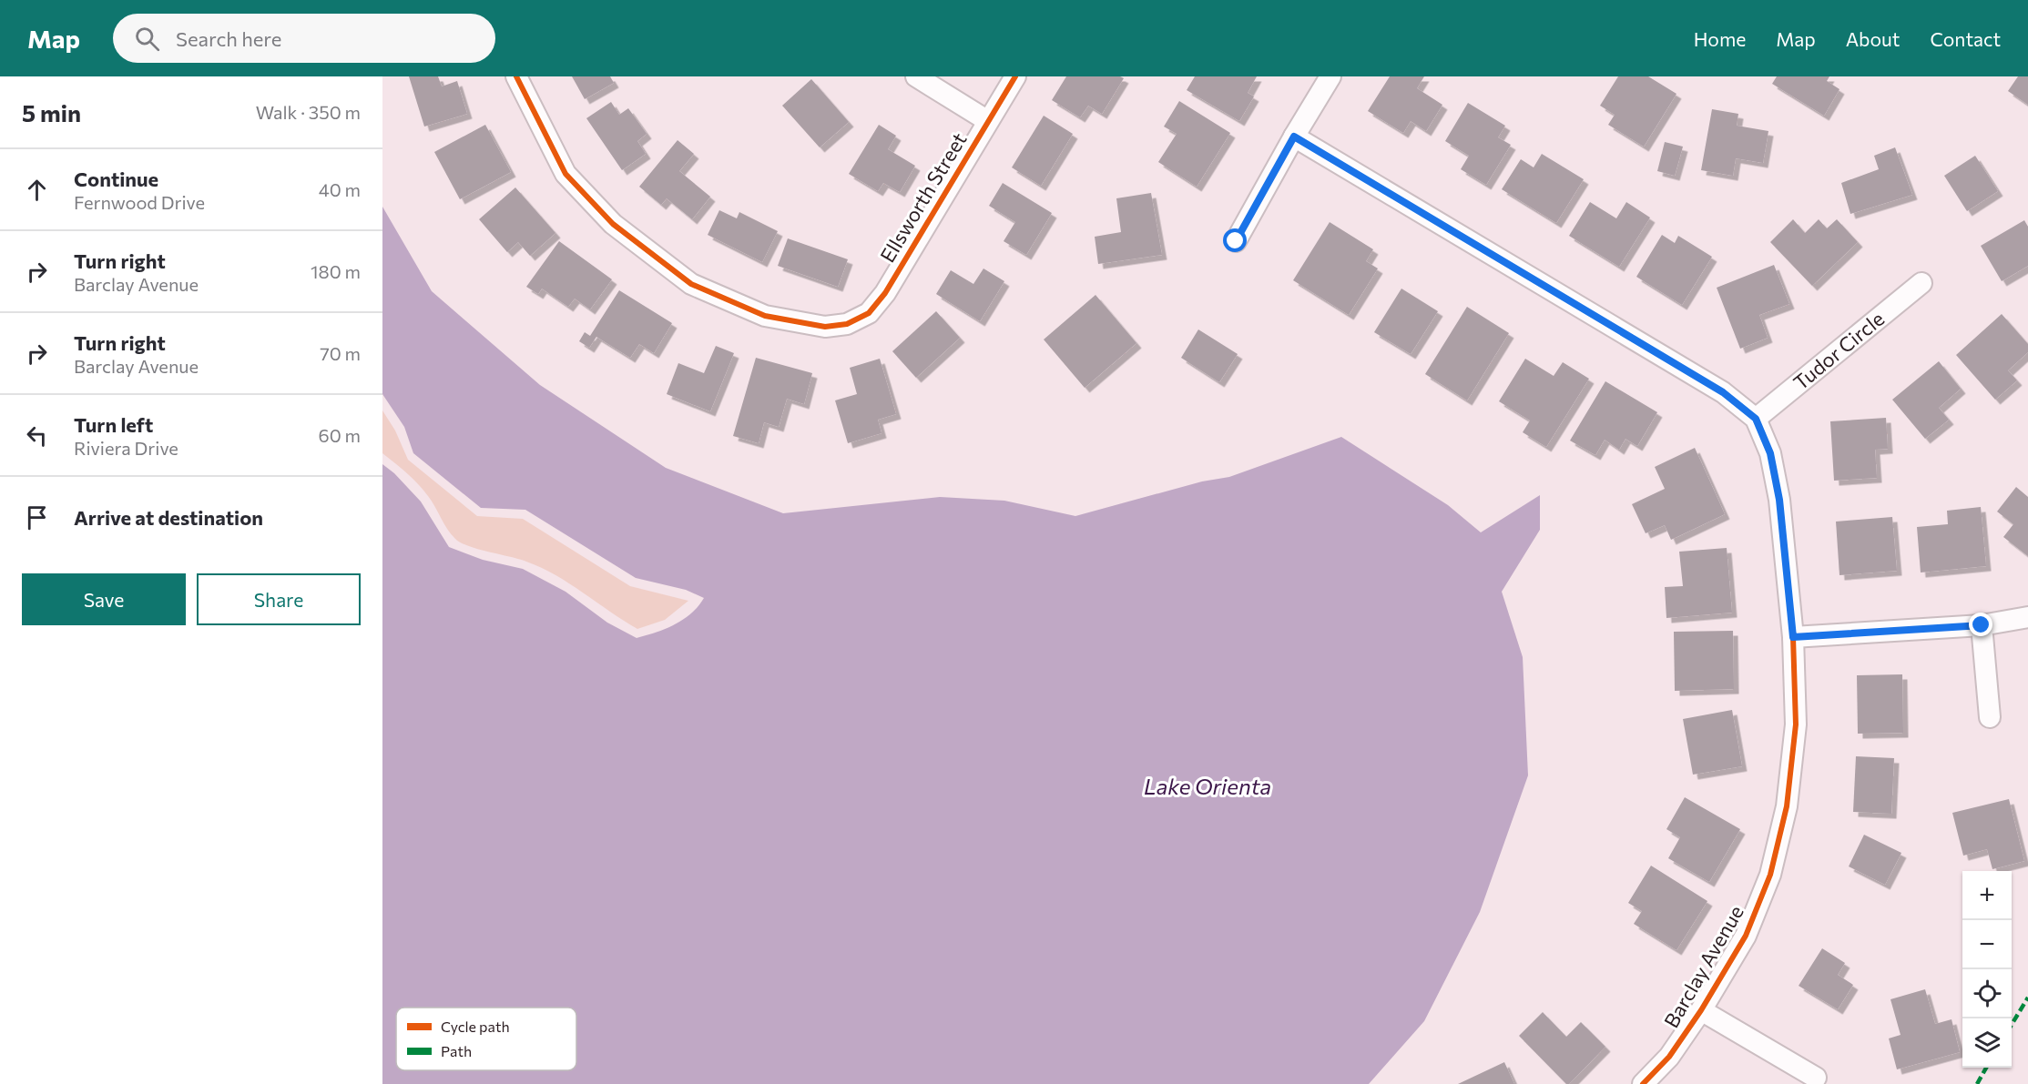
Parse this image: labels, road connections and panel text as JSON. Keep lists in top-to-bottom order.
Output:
{
  "streets": {
    "street": ["Ellsworth Street", "Tudor Circle", "Barclay Avenue"]
  },
  "crossings": [
    ["Tudor Circle", "Barclay Avenue"]
  ],
  "water": ["Lake Orienta"],
  "legend": ["Cycle path", "Path"],
  "page": {
    "header": "Map",
    "search": "Search here",
    "nav": [
      "Home",
      "Map",
      "About",
      "Contact"
    ],
    "heading": ["5 min", "Walk · 350 m"],
    "list": [
      ["Continue", "Fernwood Drive", "40 m"],
      ["Turn right", "Barclay Avenue", "180 m"],
      ["Turn right", "Barclay Avenue", "70 m"],
      ["Turn left", "Riviera Drive", "60 m"],
      "Arrive at destination"
    ],
    "buttons": ["Save", "Share"],
    "map_buttons": ["+", "−"]
  }
}
